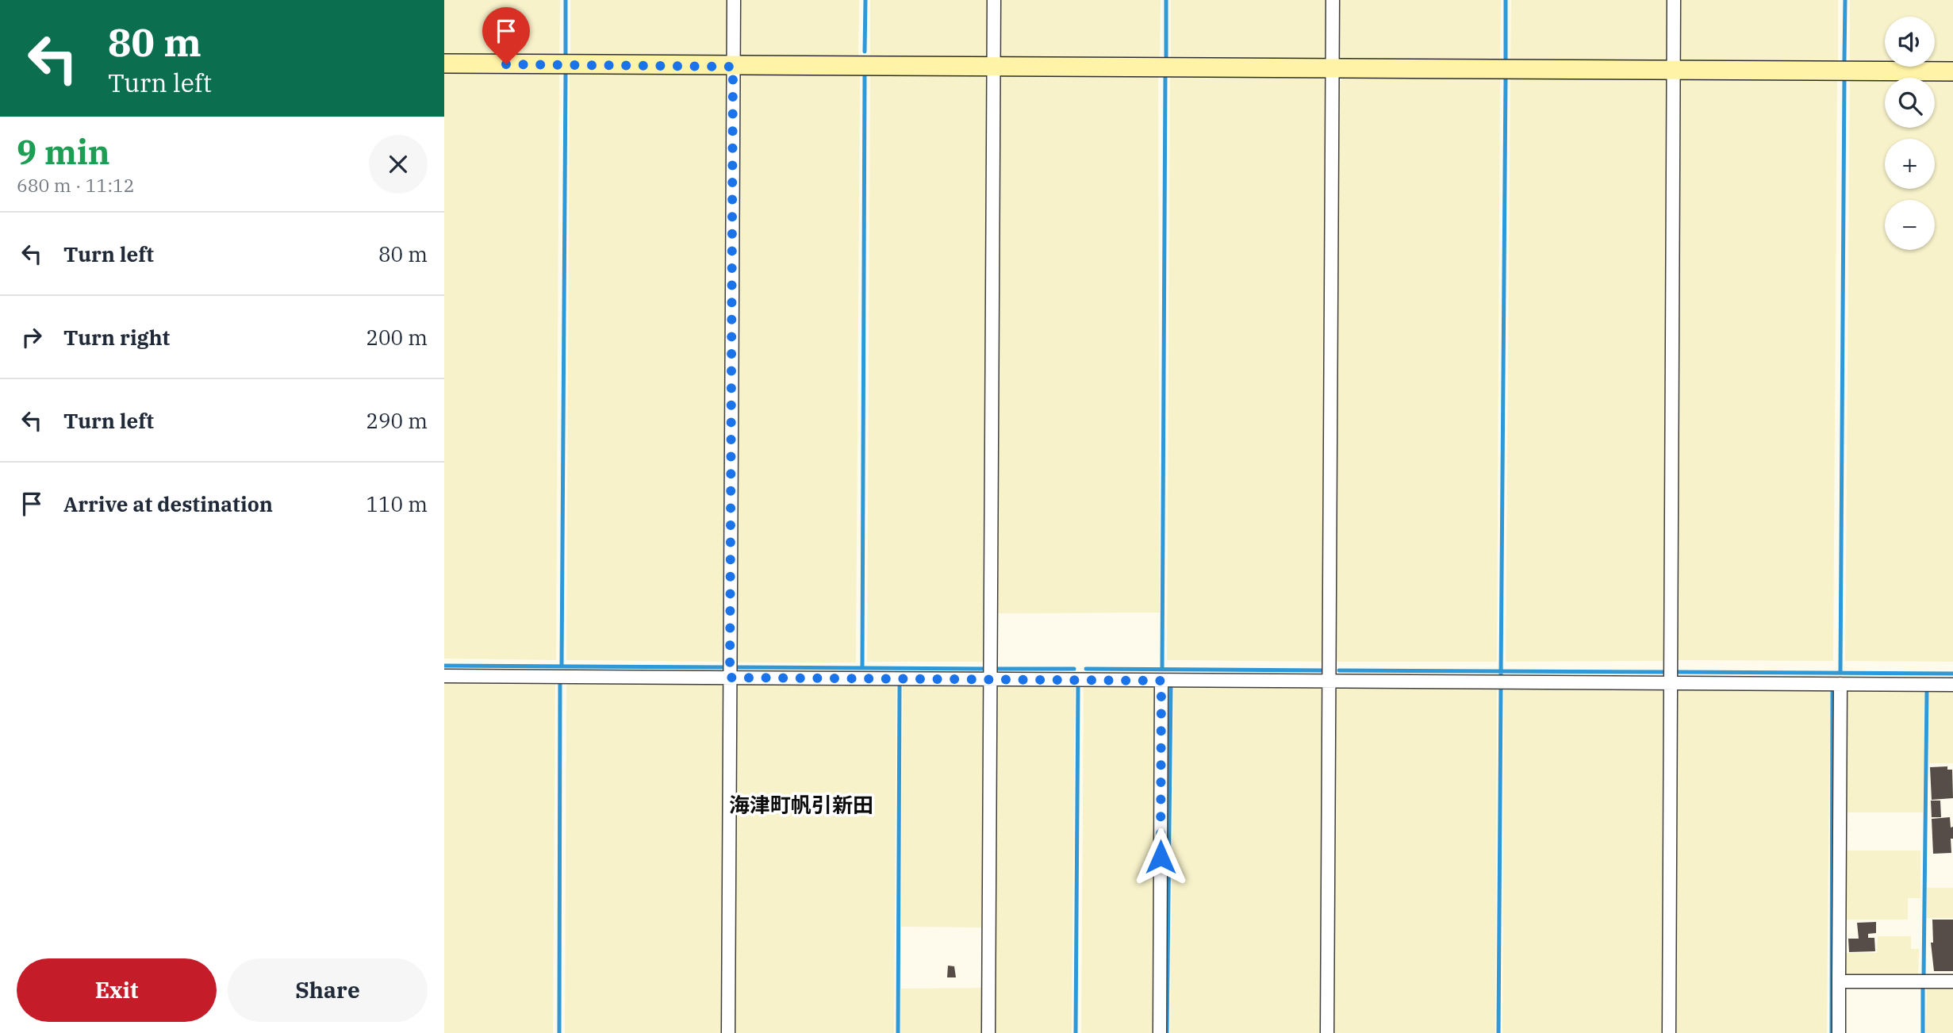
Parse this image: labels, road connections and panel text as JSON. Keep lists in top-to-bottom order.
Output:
{
  "districts": ["海津町帆引新田"],
  "page": {
    "turn": ["80 m", "Turn left"],
    "map_buttons": ["+", "−"],
    "heading": ["9 min", "680 m · 11:12"],
    "list": [
      {
        "name": "Turn left",
        "value": "80 m"
      },
      {
        "name": "Turn right",
        "value": "200 m"
      },
      {
        "name": "Turn left",
        "value": "290 m"
      },
      {
        "name": "Arrive at destination",
        "value": "110 m"
      }
    ],
    "buttons": ["Exit", "Share"]
  }
}
